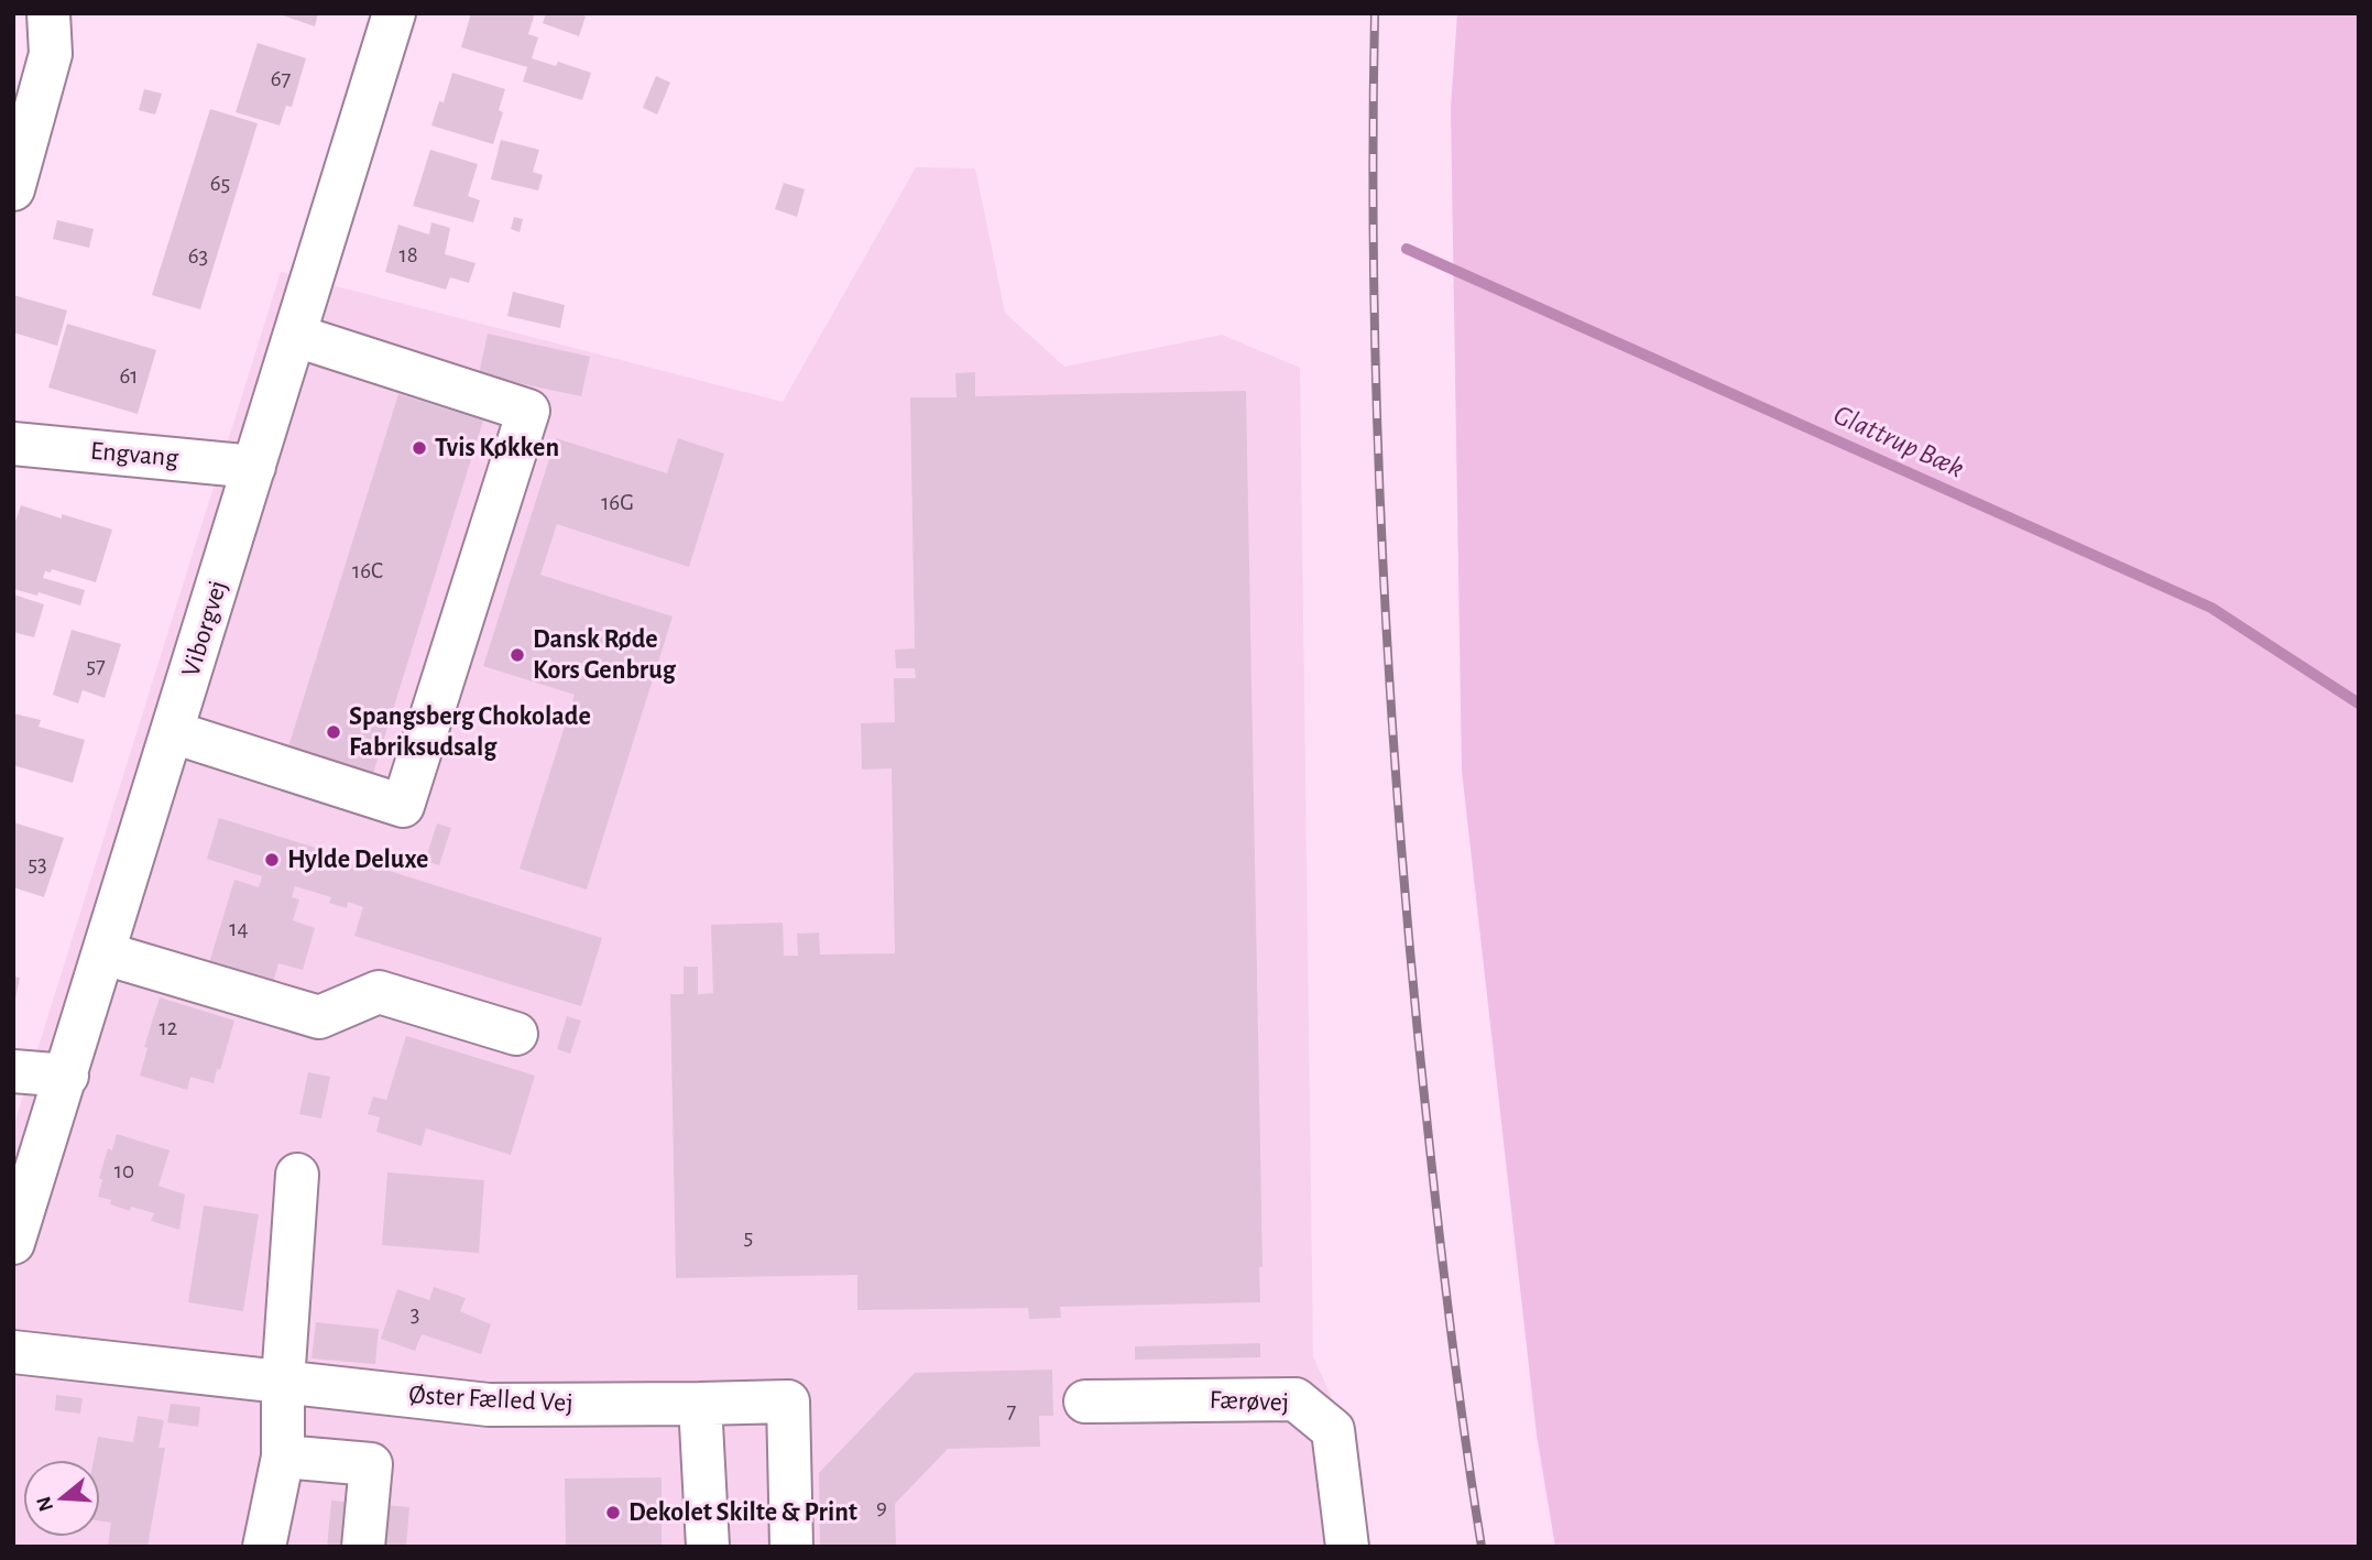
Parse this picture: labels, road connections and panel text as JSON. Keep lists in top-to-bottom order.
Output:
{
  "streets": {
    "street": [
      "Engvang",
      "Viborgvej",
      "Øster Fælled Vej",
      "Færøvej"
    ]
  },
  "crossings": [
    ["Engvang", "Viborgvej"]
  ],
  "water": ["Glattrup Bæk"],
  "places": [
    "Tvis Køkken",
    "Dansk Røde Kors Genbrug",
    "Spangsberg Chokolade Fabriksudsalg",
    "Hylde Deluxe",
    "Dekolet Skilte & Print"
  ],
  "house_numbers": [
    "67",
    "65",
    "18",
    "63",
    "61",
    "16G",
    "16C",
    "57",
    "53",
    "14",
    "12",
    "10",
    "5",
    "3",
    "7",
    "9"
  ],
  "north": "left"
}
